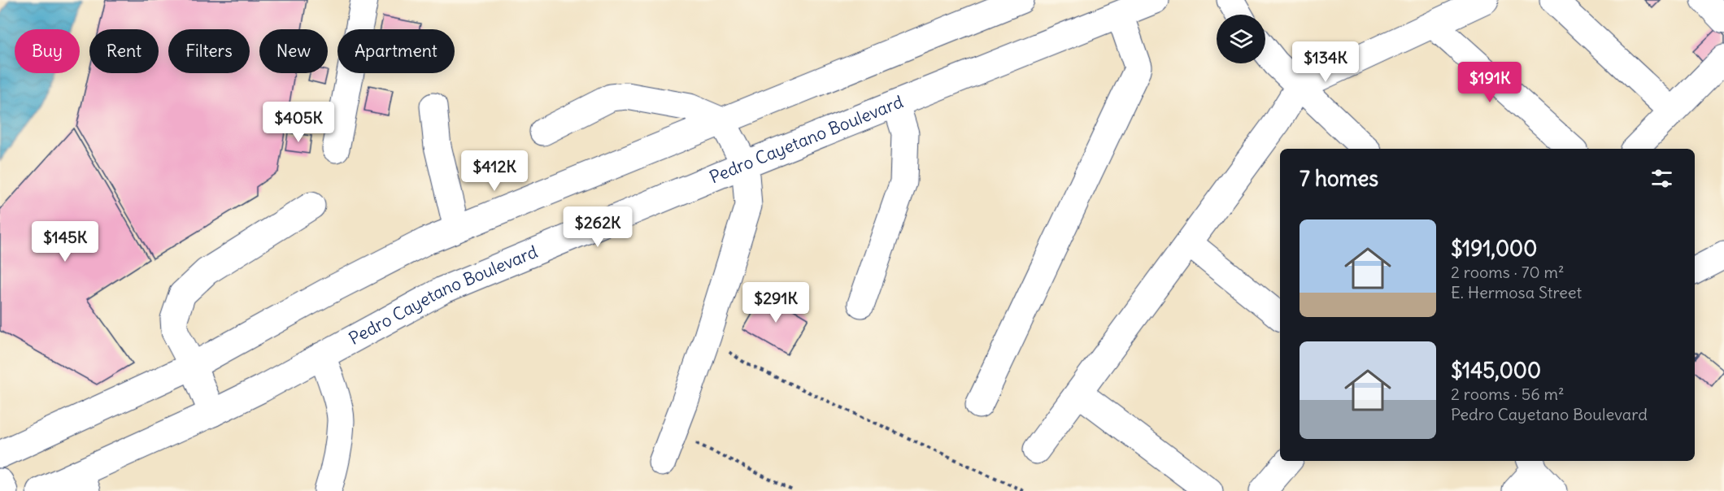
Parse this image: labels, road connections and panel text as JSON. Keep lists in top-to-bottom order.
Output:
{
  "streets": {
    "main road": ["Pedro Cayetano Boulevard"]
  },
  "page": {
    "chip": [
      "Buy",
      "Rent",
      "Filters",
      "New",
      "Apartment"
    ],
    "price": [
      "$134K",
      "$191K",
      "$405K",
      "$412K",
      "$262K",
      "$145K",
      "$291K"
    ],
    "heading": "7 homes",
    "list": [
      {
        "name": "$191,000",
        "note": "2 rooms · 70 m² · E. Hermosa Street"
      },
      {
        "name": "$145,000",
        "note": "2 rooms · 56 m² · Pedro Cayetano Boulevard"
      }
    ]
  }
}
